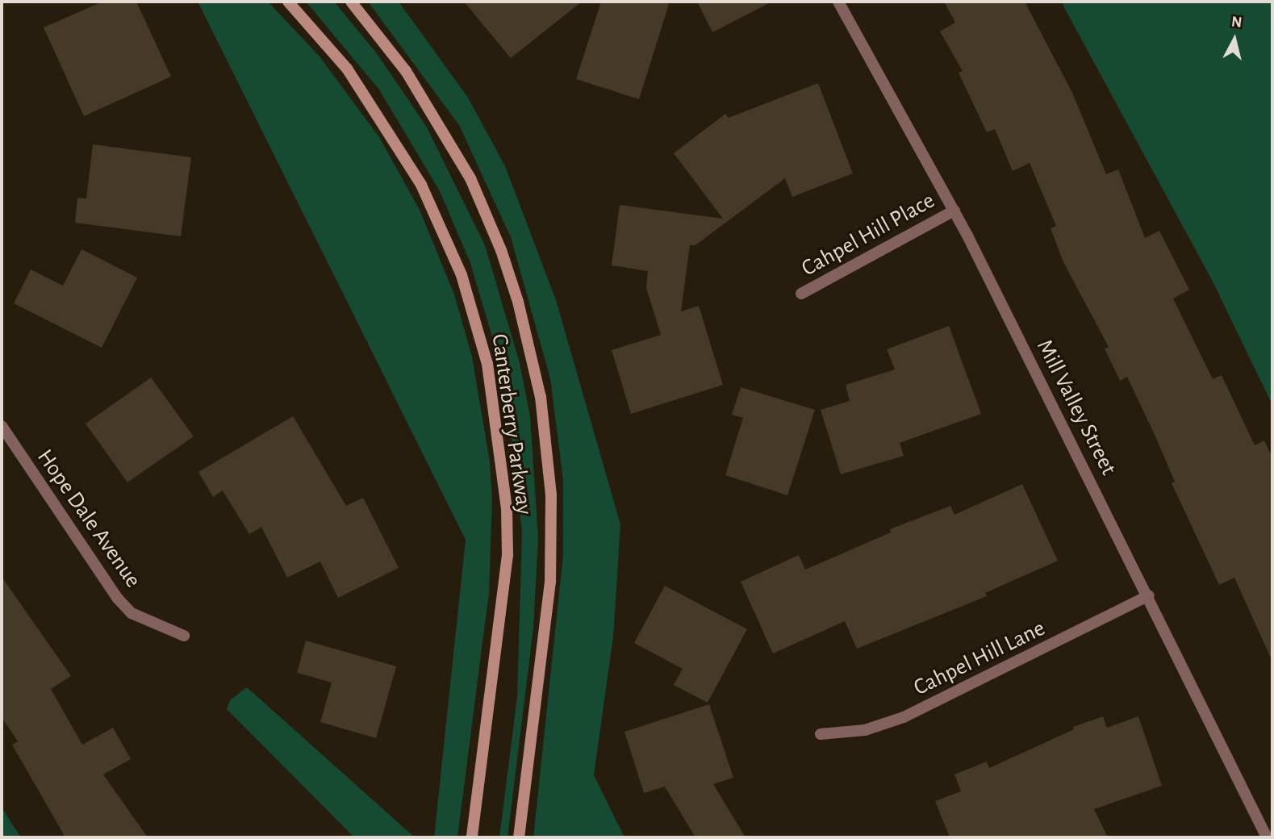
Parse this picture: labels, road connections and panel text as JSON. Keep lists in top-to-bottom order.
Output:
{
  "streets": {
    "street": [
      "Cahpel Hill Place",
      "Mill Valley Street",
      "Canterberry Parkway",
      "Hope Dale Avenue",
      "Cahpel Hill Lane"
    ]
  },
  "crossings": [
    ["Cahpel Hill Place", "Mill Valley Street"],
    ["Mill Valley Street", "Cahpel Hill Lane"]
  ],
  "north": "top"
}
